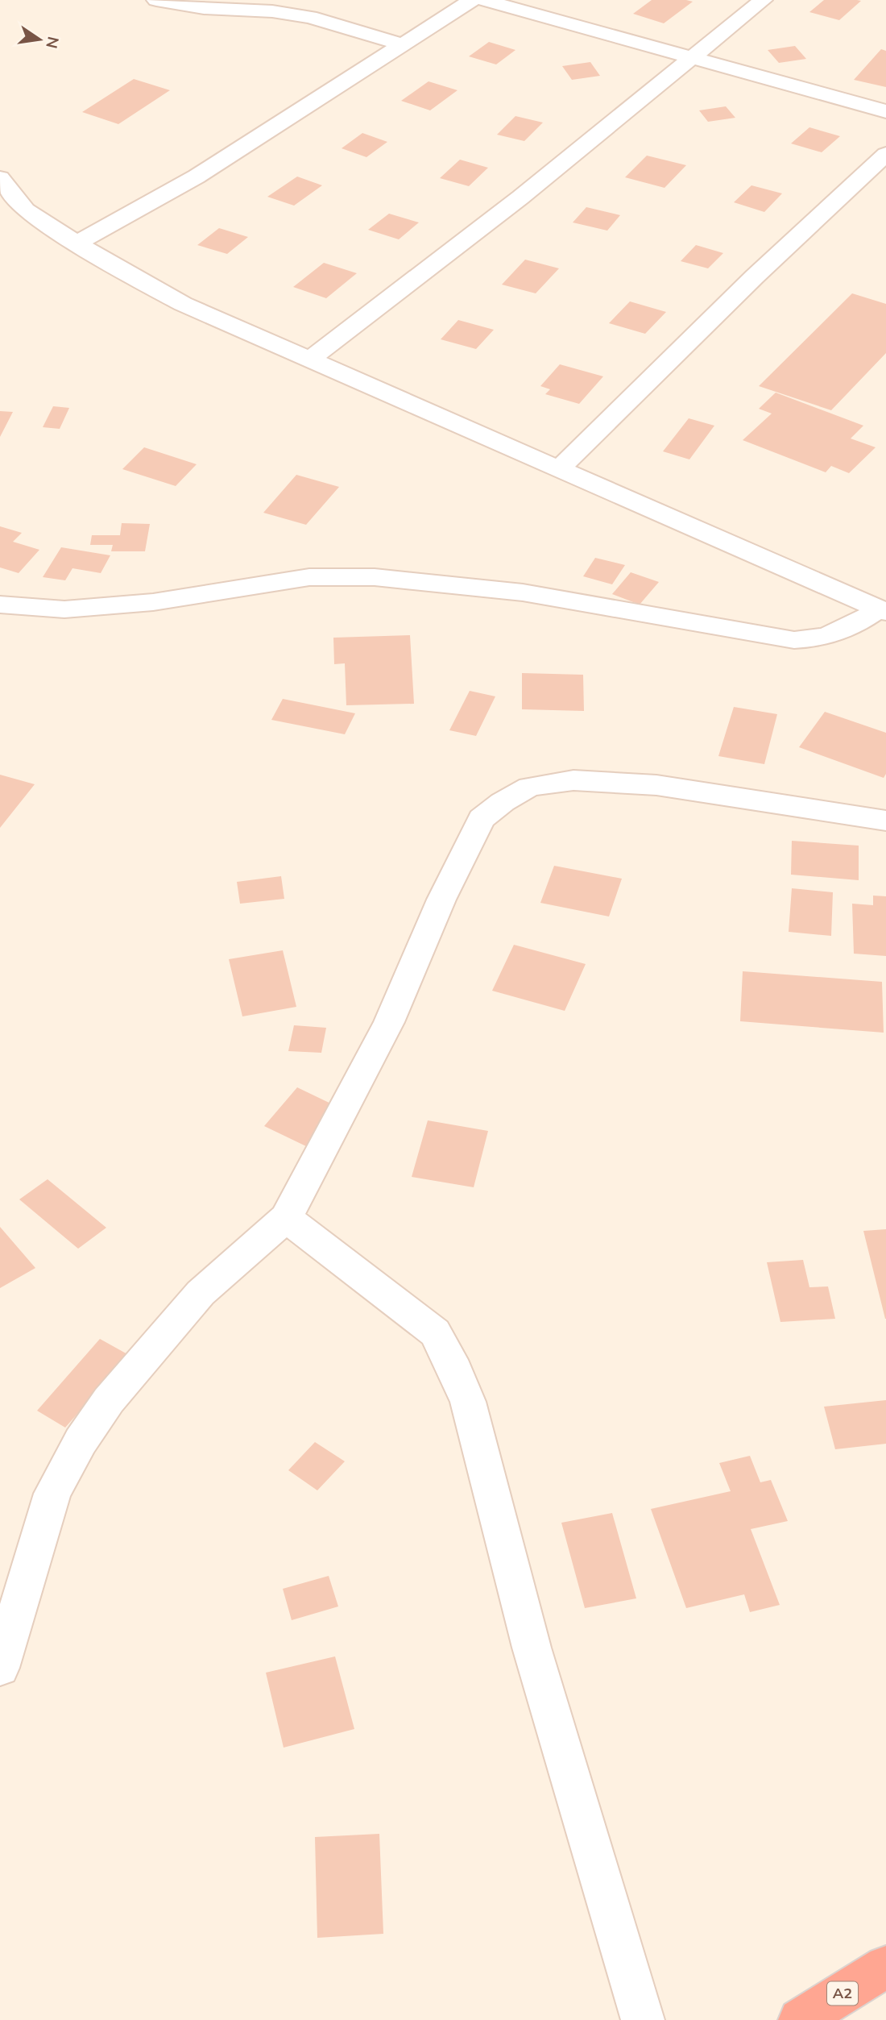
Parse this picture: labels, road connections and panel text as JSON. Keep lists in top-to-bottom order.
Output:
{
  "streets": {
    "highway": ["A2"]
  },
  "north": "right"
}
